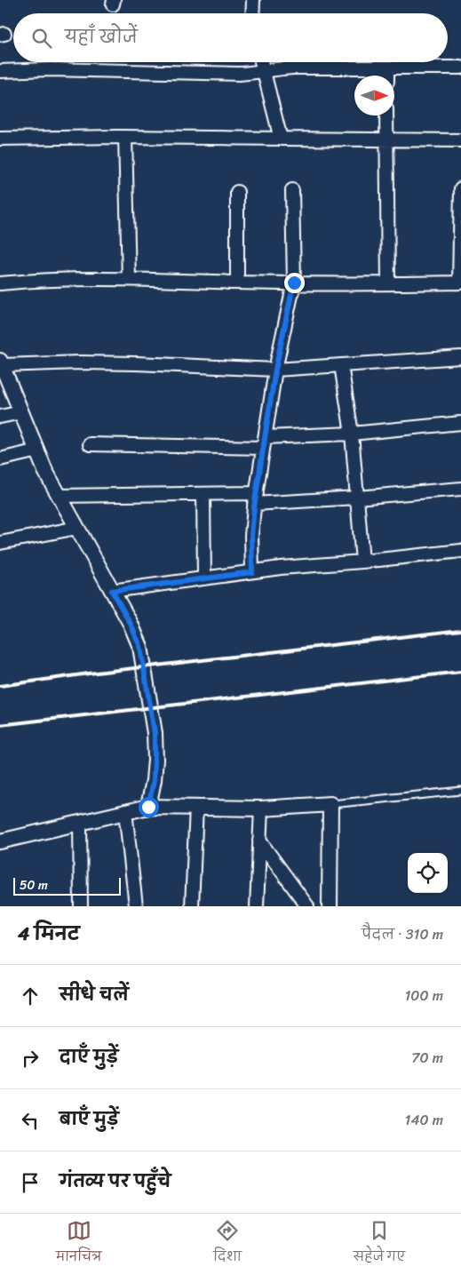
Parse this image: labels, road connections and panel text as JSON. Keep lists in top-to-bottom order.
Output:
{
  "scale_bar": "50 m",
  "north": "right",
  "page": {
    "search": "यहाँ खोजें",
    "scale": "50 m",
    "heading": ["4 मिनट", "पैदल · 310 m"],
    "list": [
      ["सीधे चलें", "100 m"],
      ["दाएँ मुड़ें", "70 m"],
      ["बाएँ मुड़ें", "140 m"],
      "गंतव्य पर पहुँचे"
    ],
    "nav": ["मानचित्र", "दिशा", "सहेजे गए"]
  }
}
